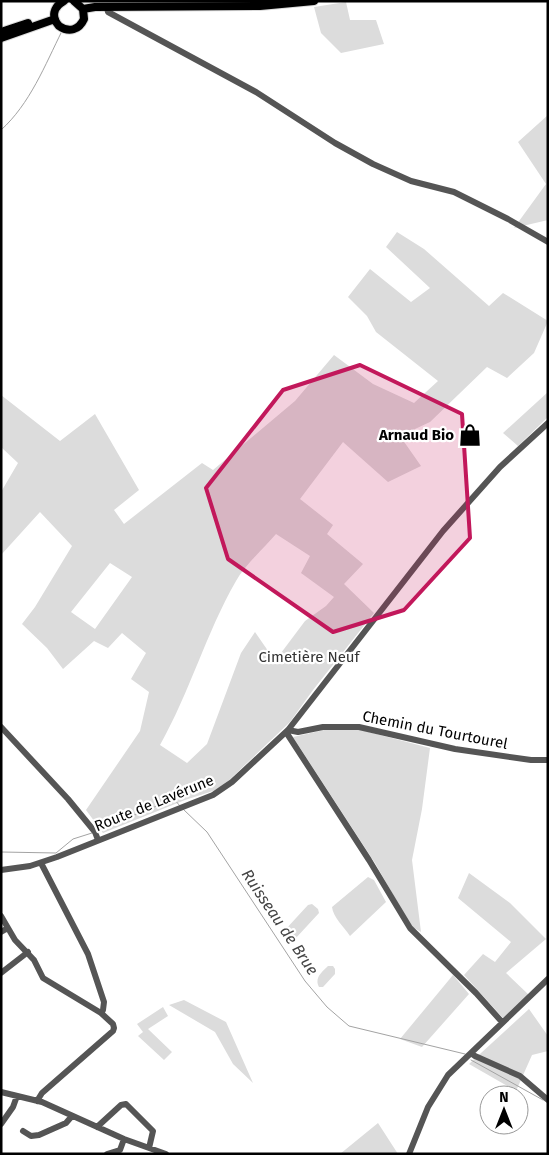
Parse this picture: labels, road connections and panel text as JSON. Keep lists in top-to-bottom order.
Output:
{
  "streets": {
    "street": ["Chemin du Tourtourel", "Route de Lavérune"]
  },
  "crossings": [
    ["Chemin du Tourtourel", "Route de Lavérune"]
  ],
  "water": ["Ruisseau de Brue"],
  "parks": ["Cimetière Neuf"],
  "places": {
    "shop": ["Arnaud Bio"]
  },
  "north": "top"
}
